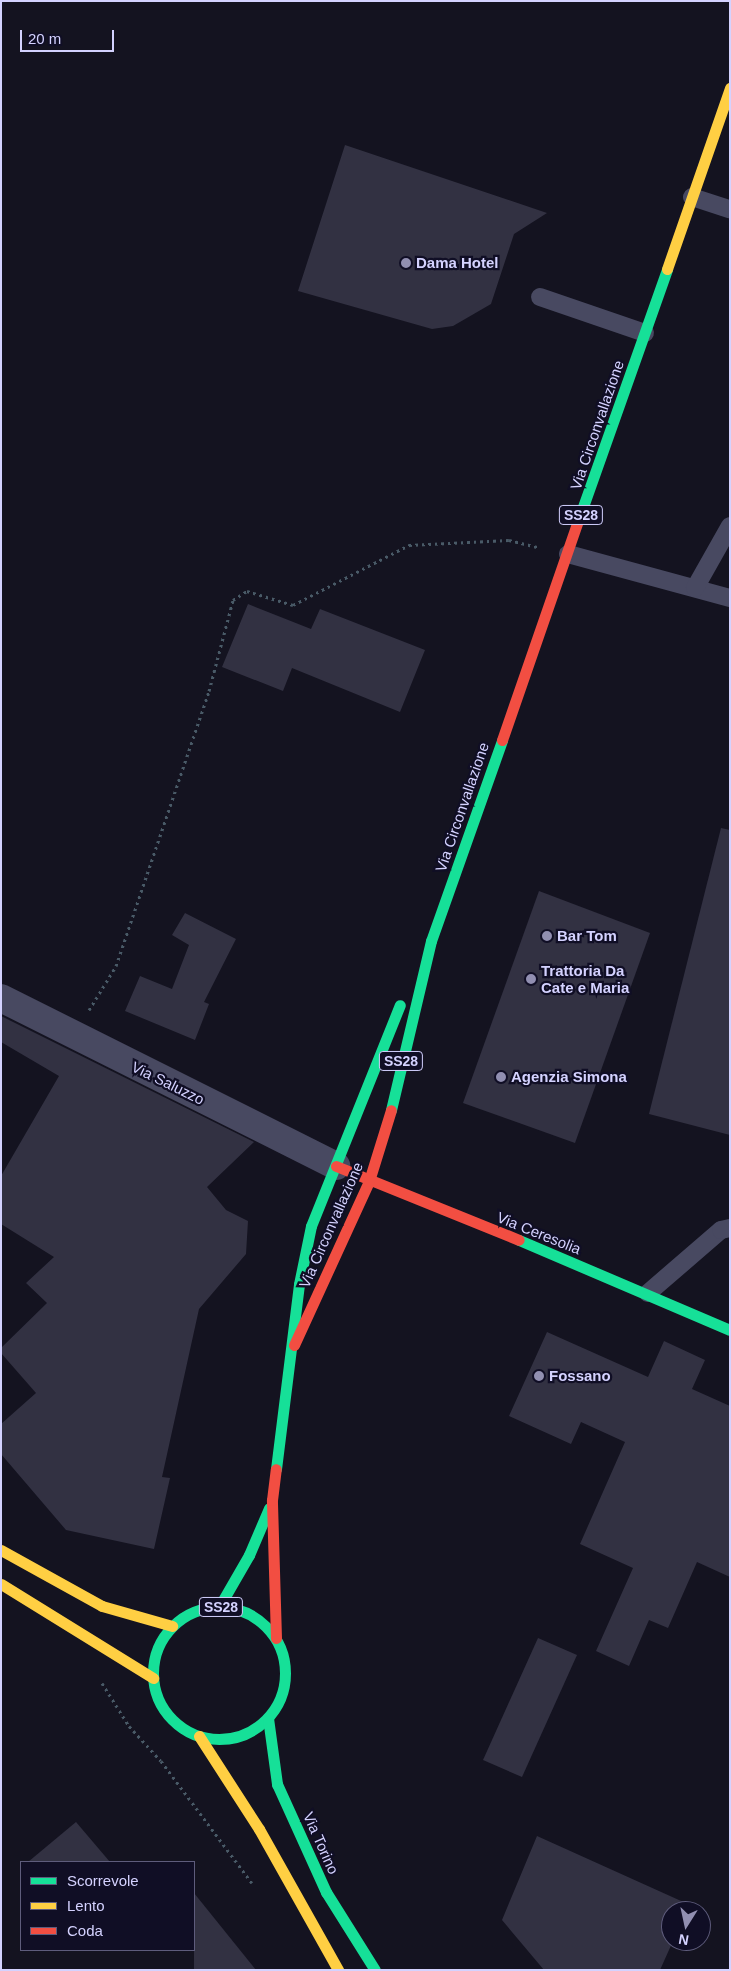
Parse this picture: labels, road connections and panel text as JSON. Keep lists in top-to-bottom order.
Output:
{
  "streets": {
    "main road": [
      "Via Circonvallazione",
      "SS28",
      "Via Ceresolia",
      "Via Torino"
    ],
    "street": ["Via Saluzzo"]
  },
  "crossings": [
    ["Via Circonvallazione", "SS28"],
    ["Via Circonvallazione", "Via Saluzzo"],
    ["Via Circonvallazione", "Via Ceresolia"],
    ["Via Circonvallazione", "Via Torino"],
    ["SS28", "Via Torino"],
    ["Via Saluzzo", "Via Ceresolia"]
  ],
  "places": [
    "Dama Hotel",
    "Bar Tom",
    "Trattoria Da Cate e Maria",
    "Agenzia Simona",
    "Fossano"
  ],
  "legend": ["Scorrevole", "Lento", "Coda"],
  "scale_bar": "20 m",
  "north": "bottom"
}
